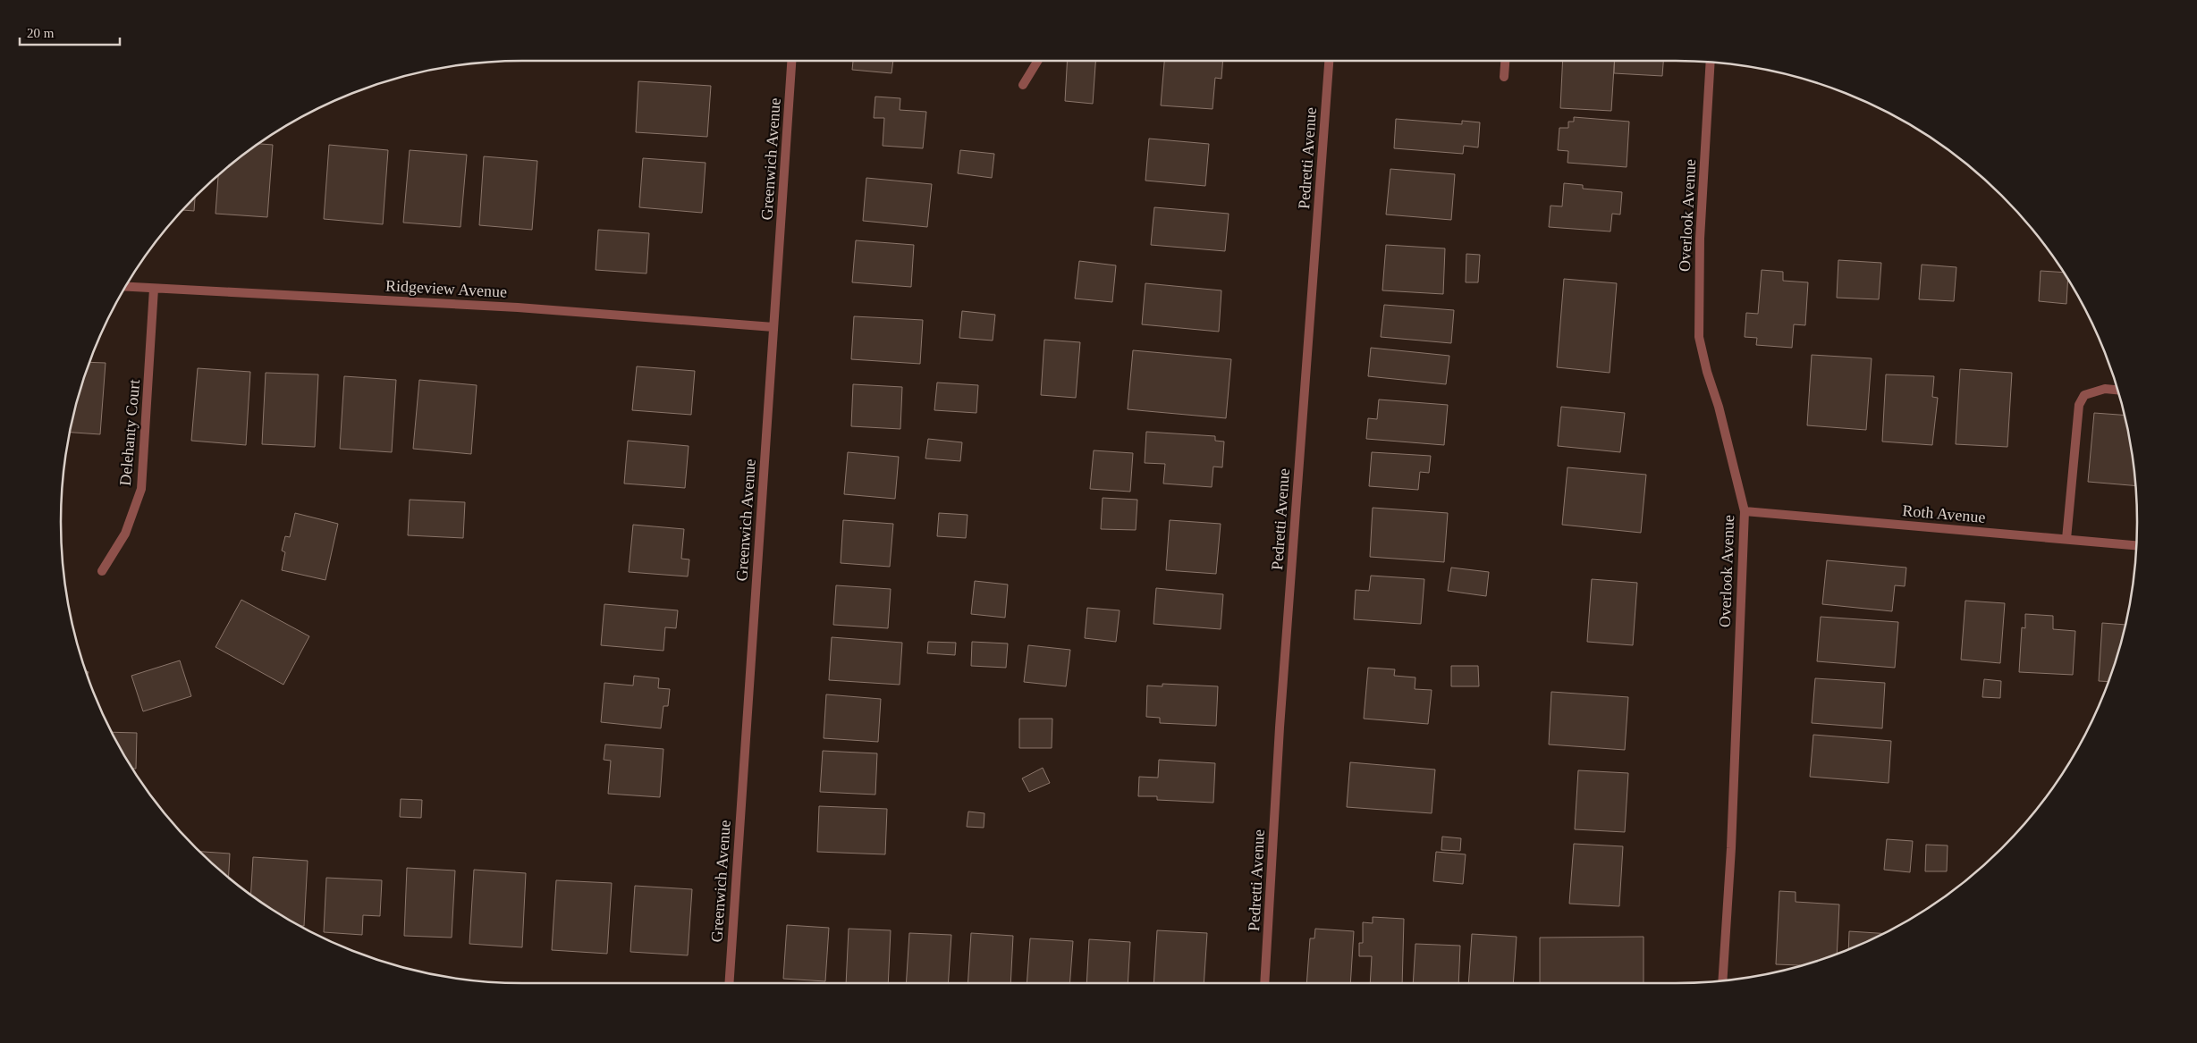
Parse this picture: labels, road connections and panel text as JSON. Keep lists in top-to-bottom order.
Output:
{
  "streets": {
    "street": [
      "Pedretti Avenue",
      "Greenwich Avenue",
      "Overlook Avenue",
      "Ridgeview Avenue",
      "Delehanty Court",
      "Roth Avenue"
    ]
  },
  "crossings": [
    ["Greenwich Avenue", "Ridgeview Avenue"],
    ["Overlook Avenue", "Roth Avenue"],
    ["Ridgeview Avenue", "Delehanty Court"]
  ],
  "scale_bar": "20 m"
}
